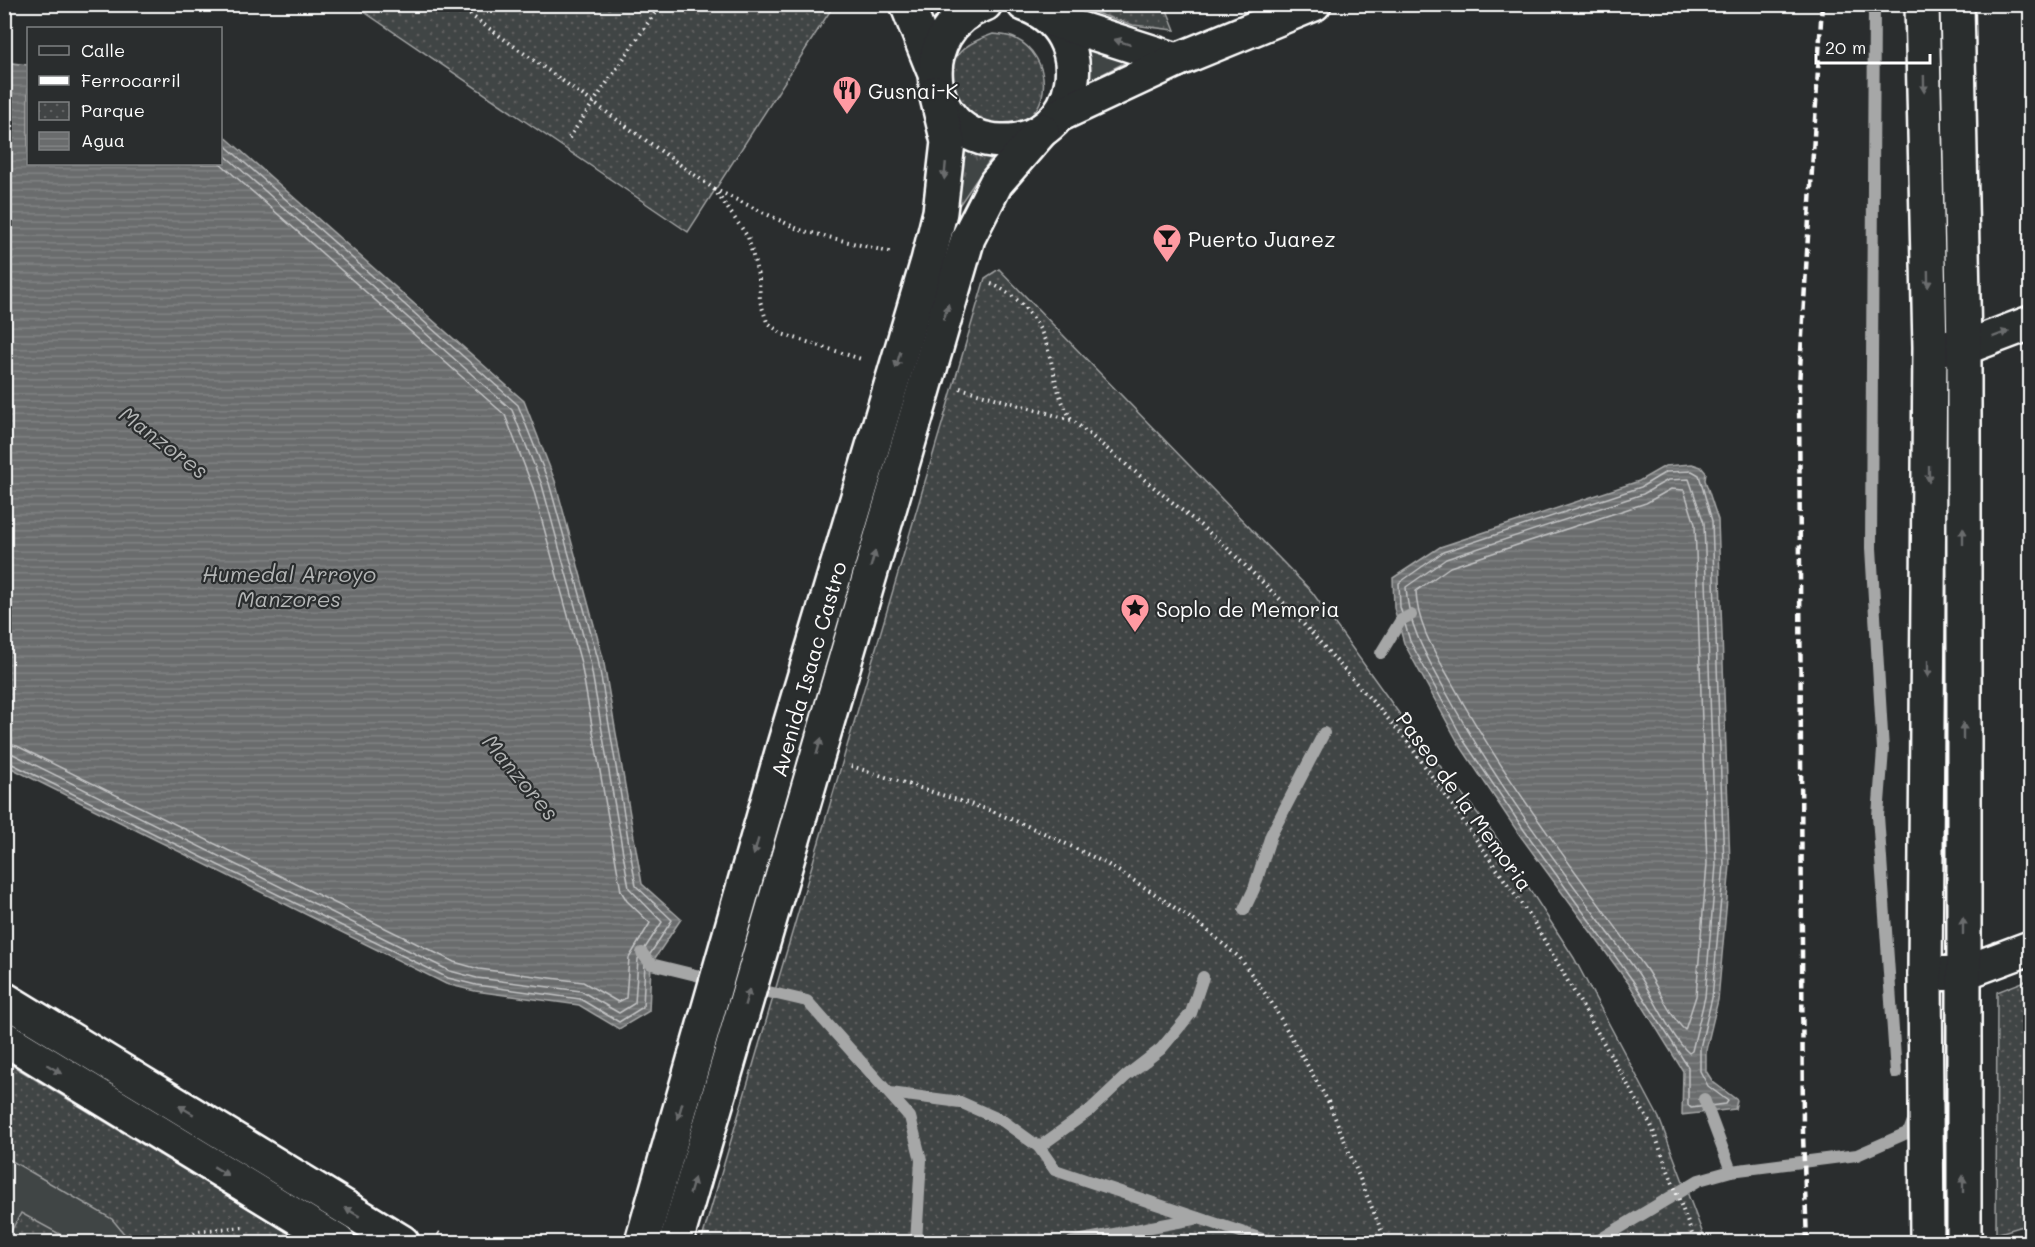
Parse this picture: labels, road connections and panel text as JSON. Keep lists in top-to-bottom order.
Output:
{
  "streets": {
    "main road": ["Avenida Isaac Castro"],
    "path": ["Paseo de la Memoria"]
  },
  "crossings": [
    ["Avenida Isaac Castro", "Paseo de la Memoria"]
  ],
  "water": ["Manzores", "Humedal Arroyo Manzores"],
  "places": {
    "restaurant": ["Gusnai-K"],
    "bar": ["Puerto Juarez"],
    "place": ["Soplo de Memoria"]
  },
  "legend": [
    "Calle",
    "Ferrocarril",
    "Parque",
    "Agua"
  ],
  "scale_bar": "20 m"
}
